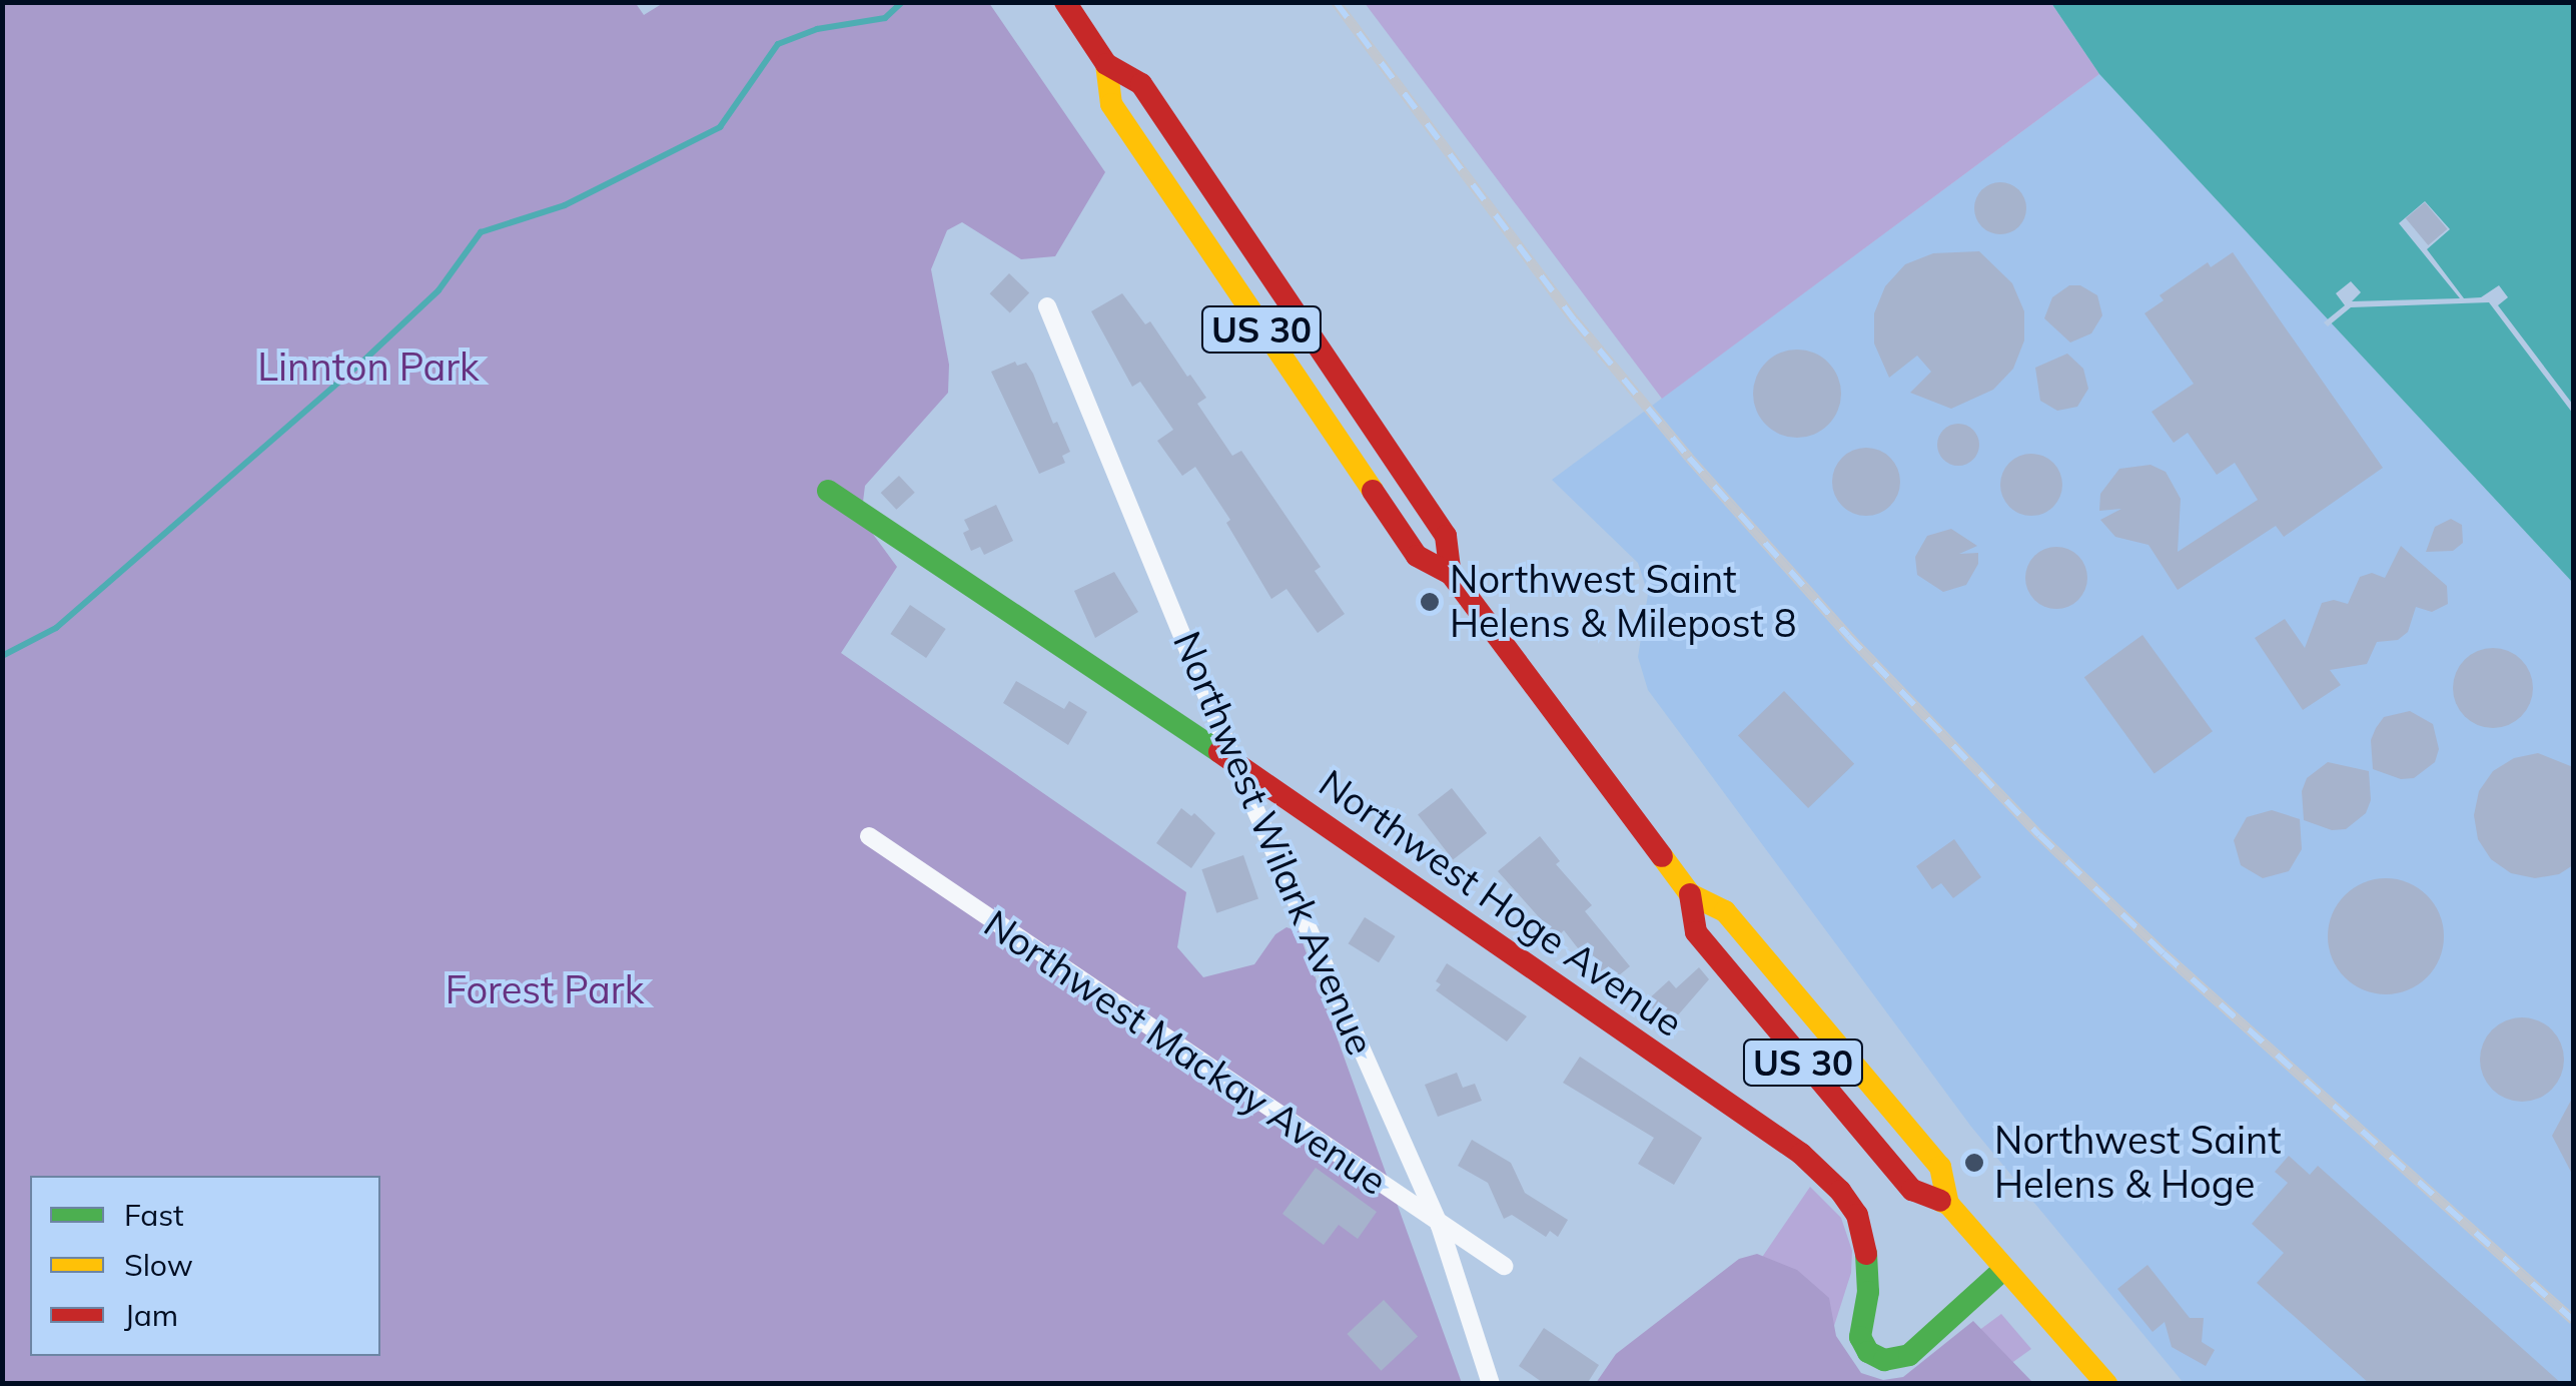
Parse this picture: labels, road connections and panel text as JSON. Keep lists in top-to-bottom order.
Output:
{
  "streets": {
    "main road": ["US 30", "Northwest Hoge Avenue"],
    "street": ["Northwest Wilark Avenue", "Northwest Mackay Avenue"]
  },
  "crossings": [
    ["US 30", "Northwest Hoge Avenue"],
    ["Northwest Wilark Avenue", "Northwest Hoge Avenue"],
    ["Northwest Wilark Avenue", "Northwest Mackay Avenue"]
  ],
  "parks": ["Linnton Park", "Forest Park"],
  "places": ["Northwest Saint Helens & Milepost 8", "Northwest Saint Helens & Hoge"],
  "legend": ["Fast", "Slow", "Jam"]
}
